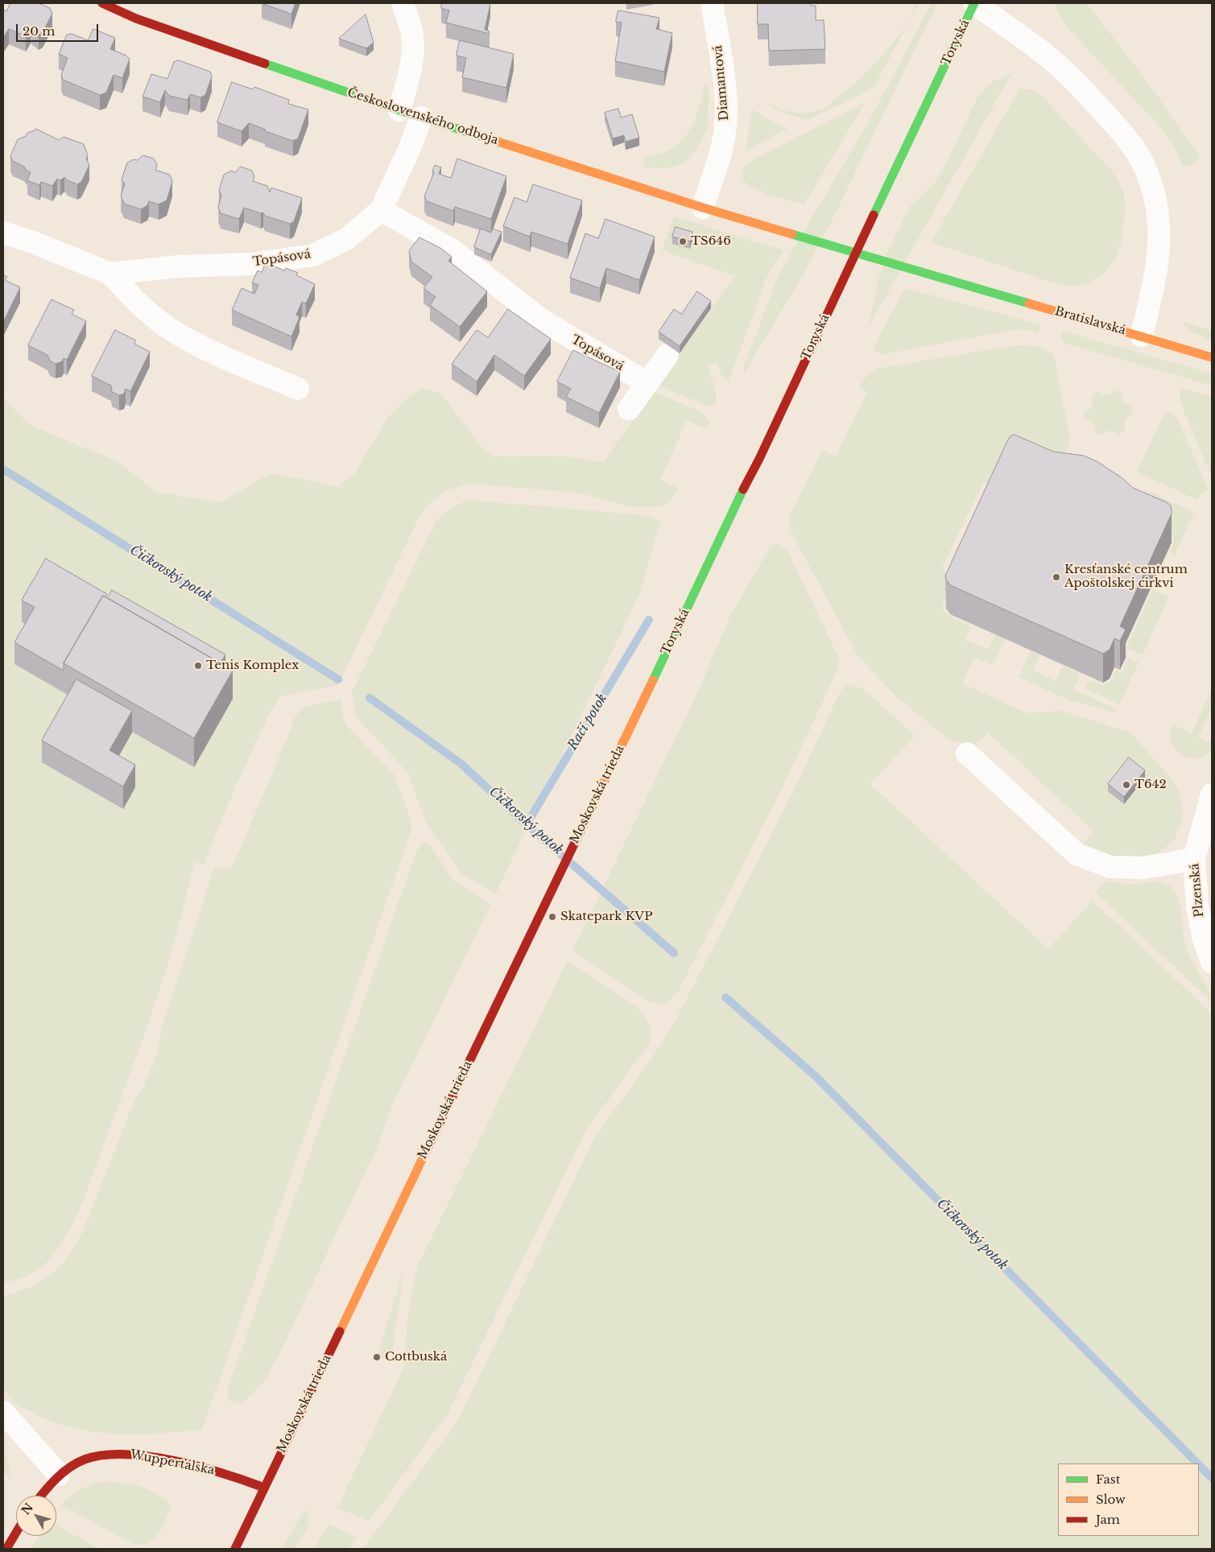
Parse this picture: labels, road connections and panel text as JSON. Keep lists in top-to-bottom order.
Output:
{
  "streets": {
    "street": [
      "Toryská",
      "Diamantová",
      "Československého odboja",
      "Topásová",
      "Bratislavská",
      "Moskovská trieda",
      "Plzenská",
      "Wuppertálska"
    ]
  },
  "crossings": [
    ["Toryská", "Moskovská trieda"],
    ["Diamantová", "Československého odboja"],
    ["Československého odboja", "Bratislavská"],
    ["Moskovská trieda", "Wuppertálska"]
  ],
  "water": ["Čičkovský potok", "Račí potok"],
  "places": [
    "TS646",
    "Kresťanské centrum Apoštolskej cirkvi",
    "Tenis Komplex",
    "T642",
    "Skatepark KVP",
    "Cottbuská"
  ],
  "legend": ["Fast", "Slow", "Jam"],
  "scale_bar": "20 m",
  "north": "top left"
}
